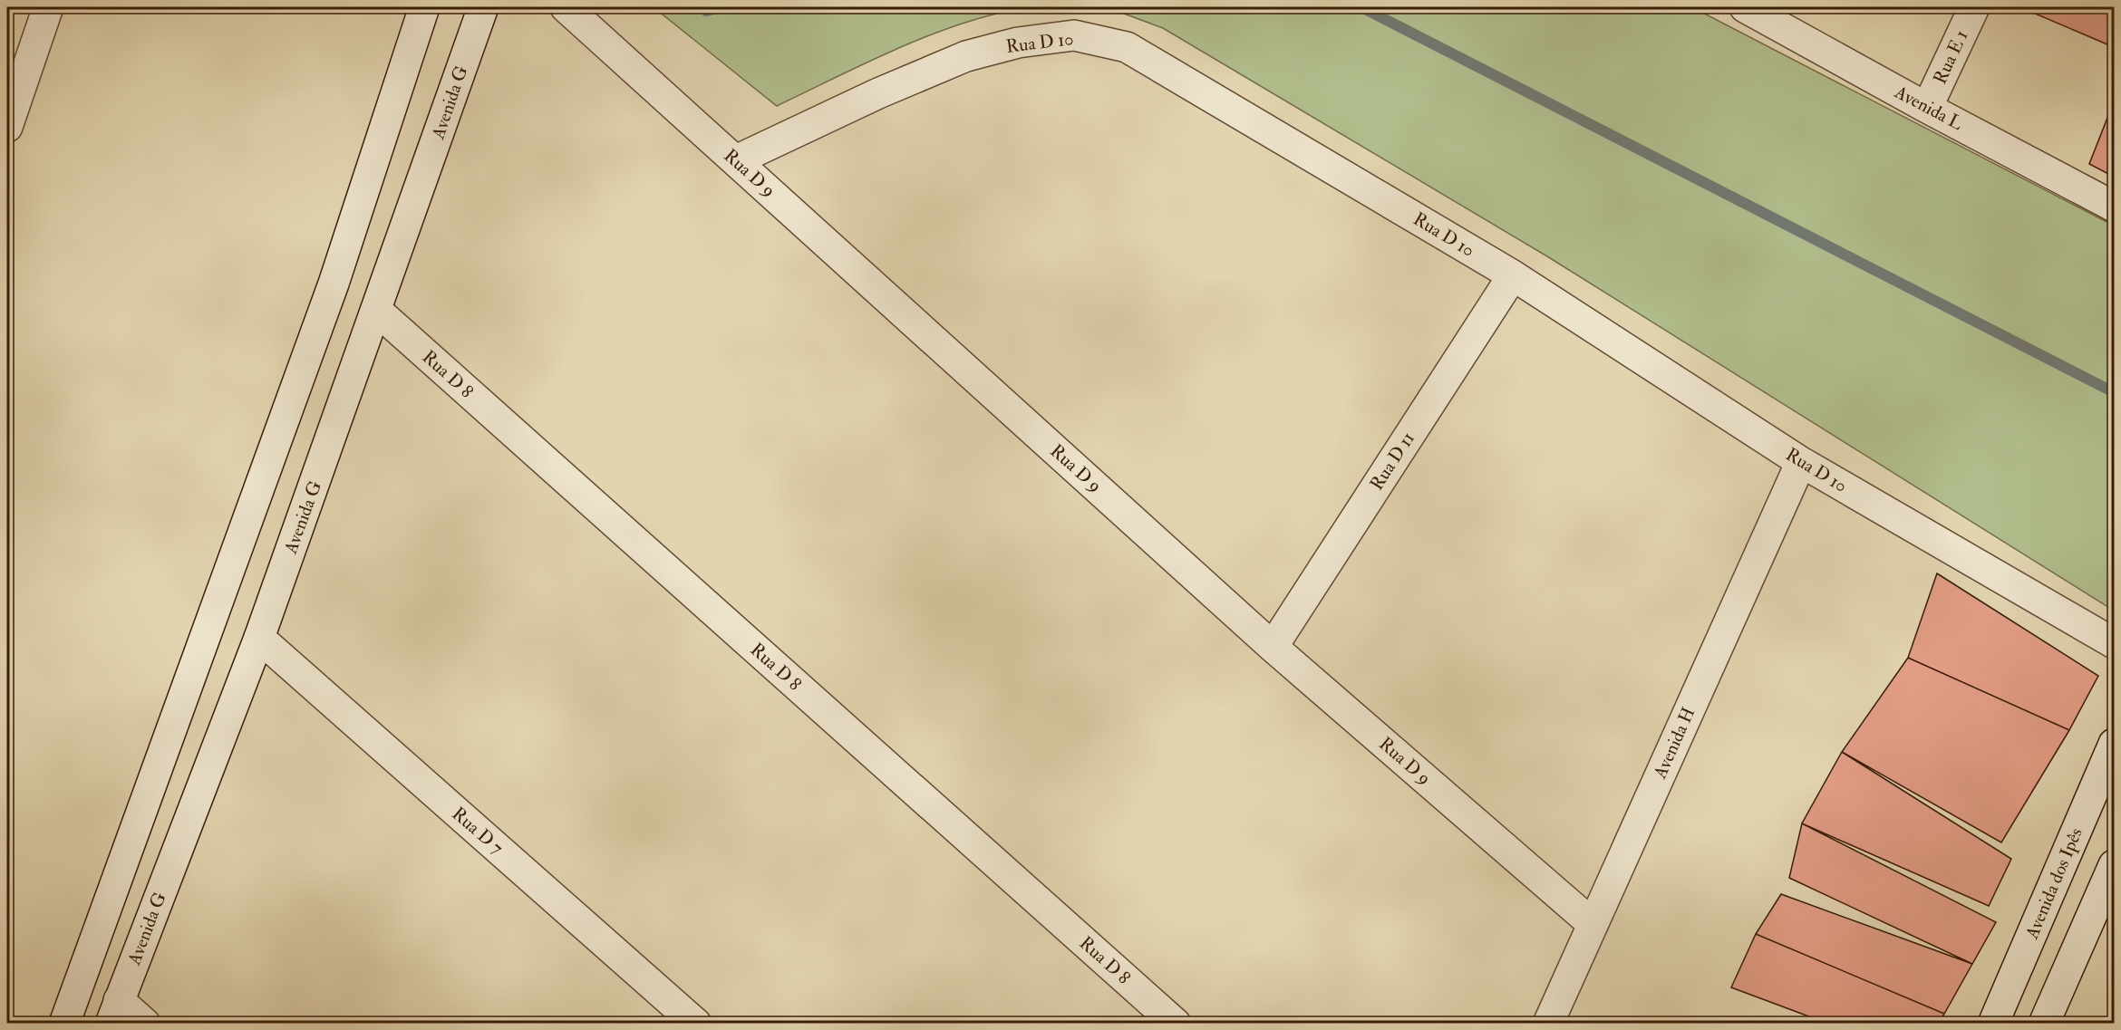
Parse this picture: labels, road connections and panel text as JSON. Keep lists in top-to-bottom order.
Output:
{
  "streets": {
    "street": [
      "Rua D 10",
      "Rua E 1",
      "Avenida G",
      "Avenida L",
      "Rua D 9",
      "Rua D 8",
      "Rua D 11",
      "Avenida H",
      "Rua D 7",
      "Avenida dos Ipês"
    ]
  },
  "crossings": [
    ["Rua D 10", "Rua D 9"],
    ["Rua D 10", "Rua D 11"],
    ["Rua D 10", "Avenida H"],
    ["Rua E 1", "Avenida L"],
    ["Avenida G", "Rua D 8"],
    ["Avenida G", "Rua D 7"],
    ["Rua D 9", "Rua D 11"],
    ["Rua D 9", "Avenida H"]
  ]
}
